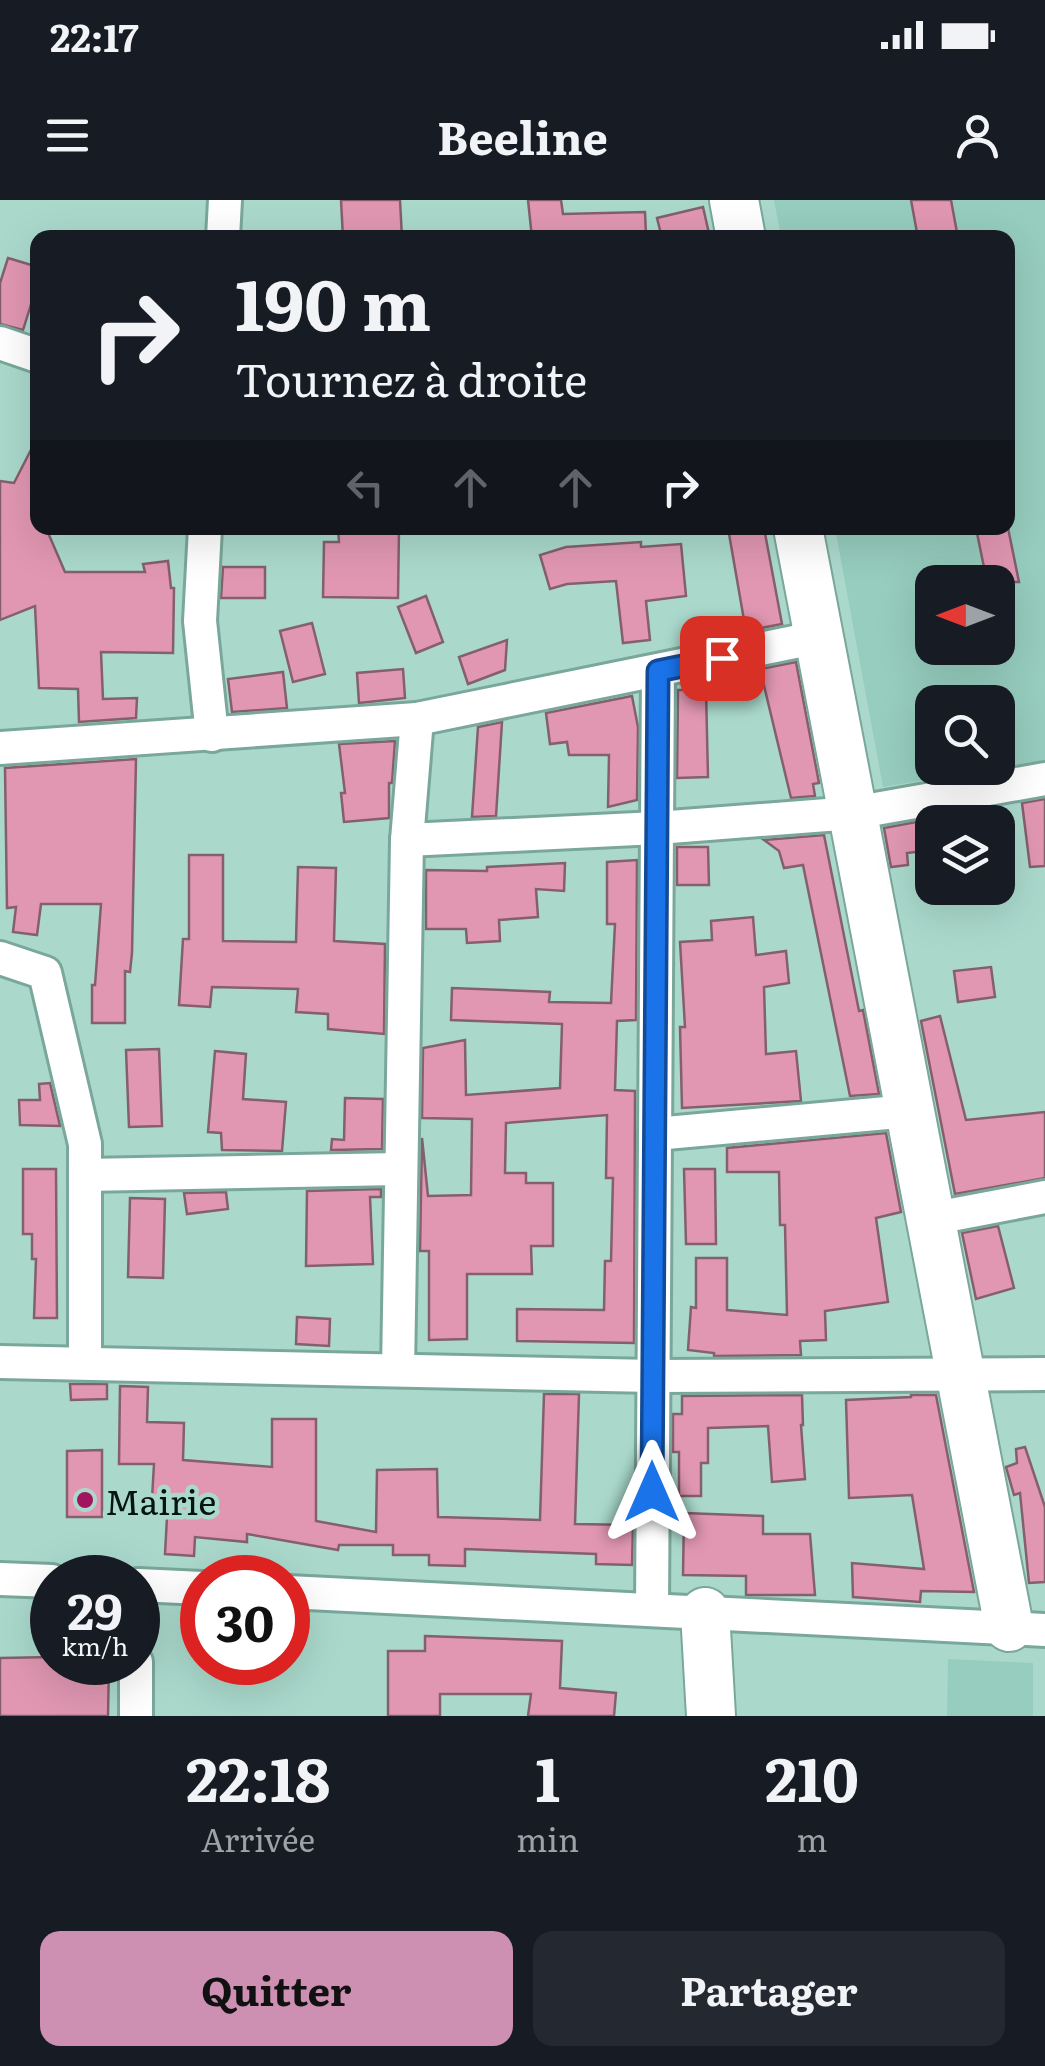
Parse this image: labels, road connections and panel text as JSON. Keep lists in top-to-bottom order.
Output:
{
  "places": ["Mairie"],
  "north": "left",
  "page": {
    "status": "22:17",
    "header": "Beeline",
    "turn": ["190 m", "Tournez à droite"],
    "speed": "29 km/h",
    "limit": "30",
    "eta": [
      "22:18",
      "Arrivée",
      "1",
      "min",
      "210",
      "m"
    ],
    "buttons": ["Quitter", "Partager"]
  }
}
